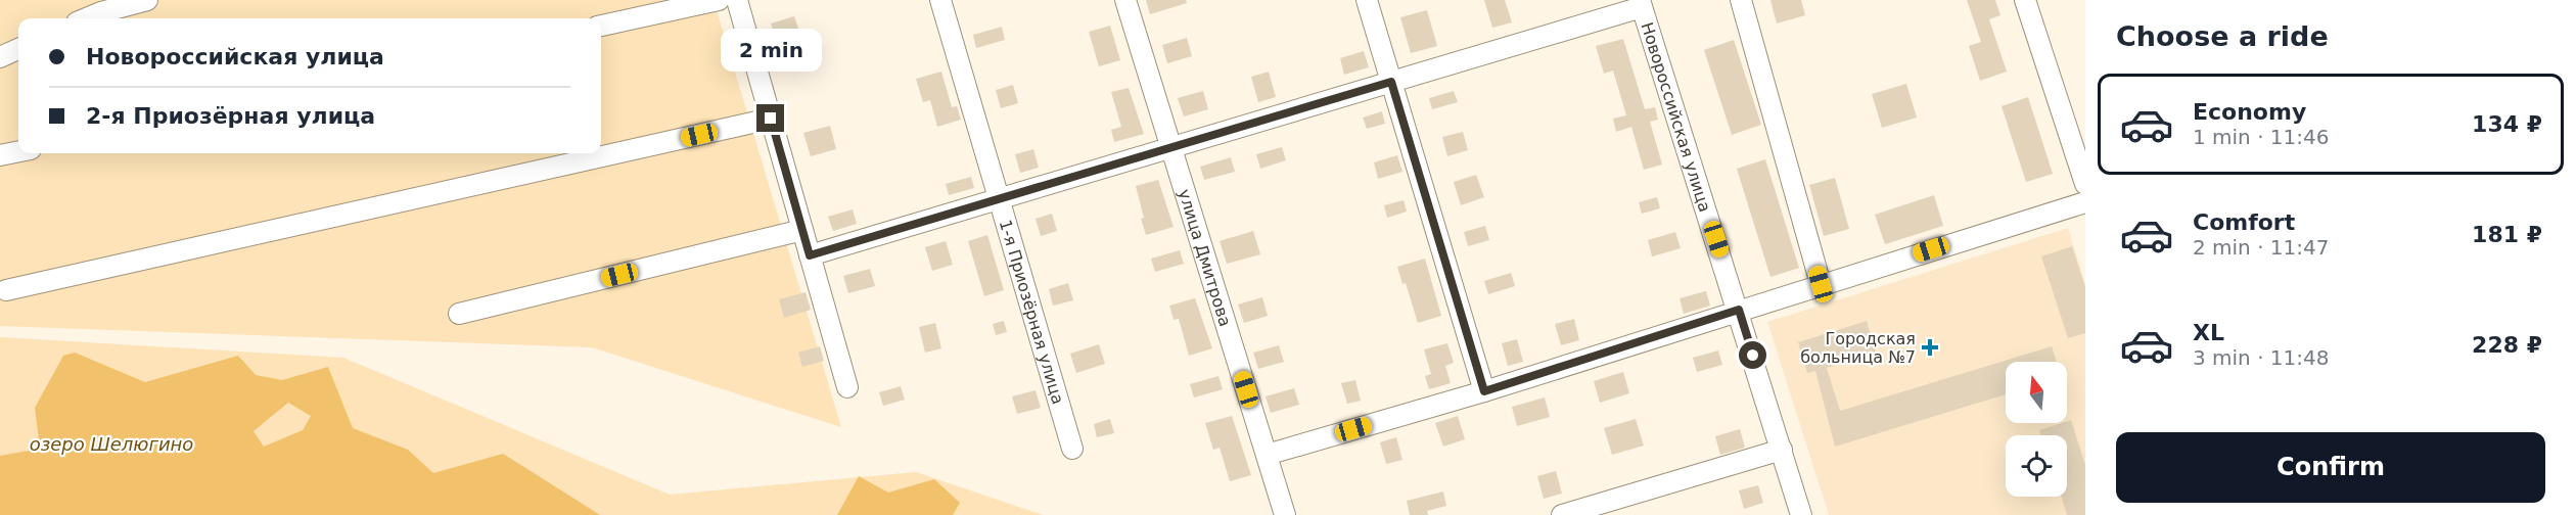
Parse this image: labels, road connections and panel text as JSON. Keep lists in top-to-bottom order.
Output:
{
  "streets": {
    "street": ["Новороссийская улица", "улица Дмитрова", "1-я Приозёрная улица"]
  },
  "water": ["озеро Шелюгино"],
  "places": {
    "health": ["Городская больница №7"]
  },
  "north": "top",
  "page": {
    "heading": "Choose a ride",
    "banner": ["Новороссийская улица", "2-я Приозёрная улица"],
    "bubble": "2 min",
    "list": [
      {
        "name": "Economy",
        "note": "1 min · 11:46",
        "value": "134 ₽"
      },
      {
        "name": "Comfort",
        "note": "2 min · 11:47",
        "value": "181 ₽"
      },
      {
        "name": "XL",
        "note": "3 min · 11:48",
        "value": "228 ₽"
      }
    ],
    "buttons": "Confirm"
  }
}
